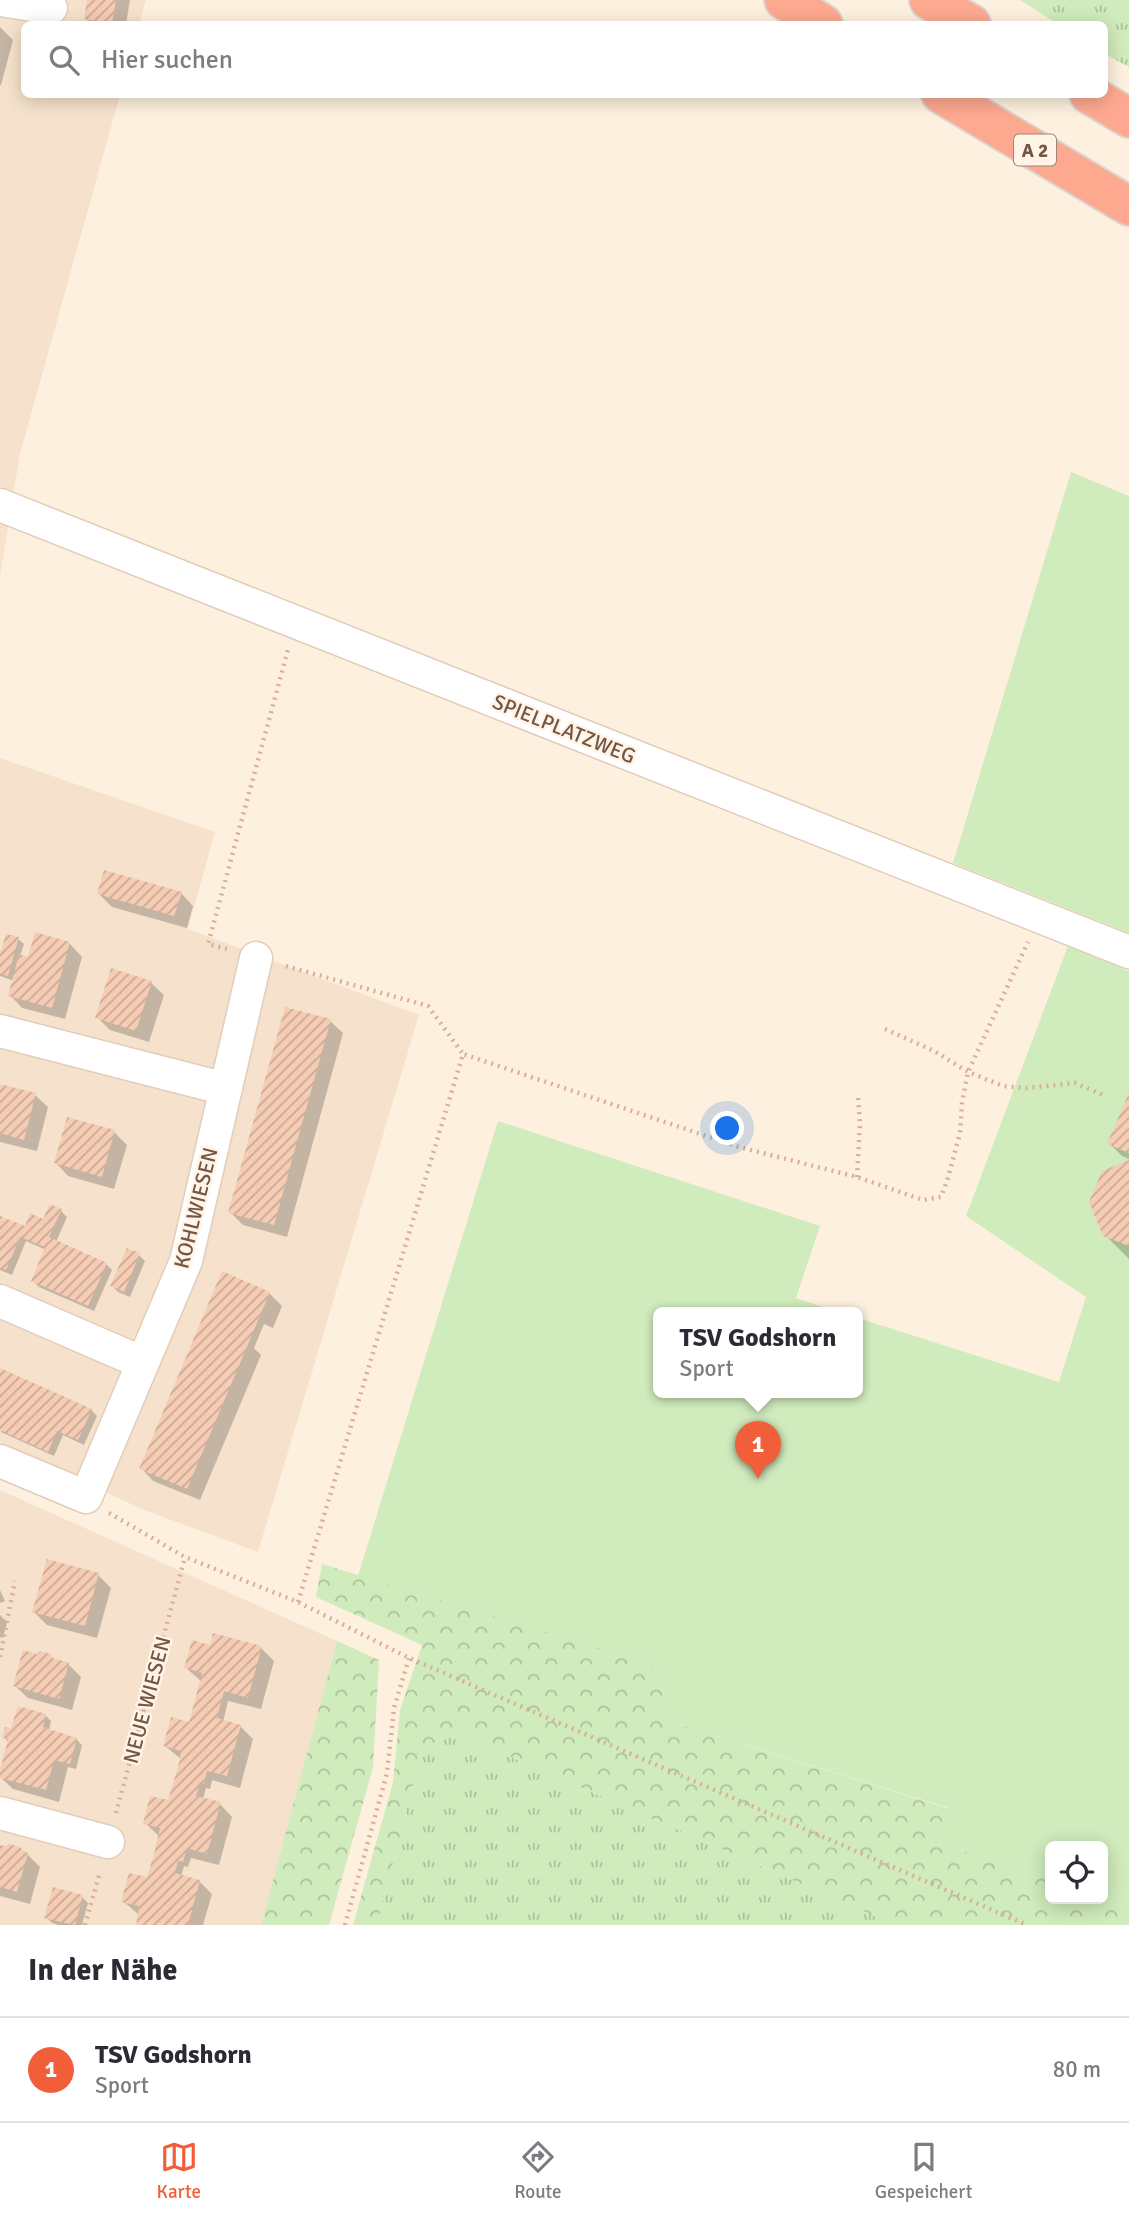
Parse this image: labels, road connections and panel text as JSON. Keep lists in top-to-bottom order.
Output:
{
  "streets": {
    "highway": ["A 2"],
    "street": ["SPIELPLATZWEG", "KOHLWIESEN"],
    "path": ["NEUE WIESEN"]
  },
  "page": {
    "search": "Hier suchen",
    "popup": ["TSV Godshorn", "Sport"],
    "pins": "1",
    "heading": "In der Nähe",
    "list": [
      {
        "mark": "1",
        "name": "TSV Godshorn",
        "note": "Sport",
        "value": "80 m"
      }
    ],
    "nav": ["Karte", "Route", "Gespeichert"]
  }
}
